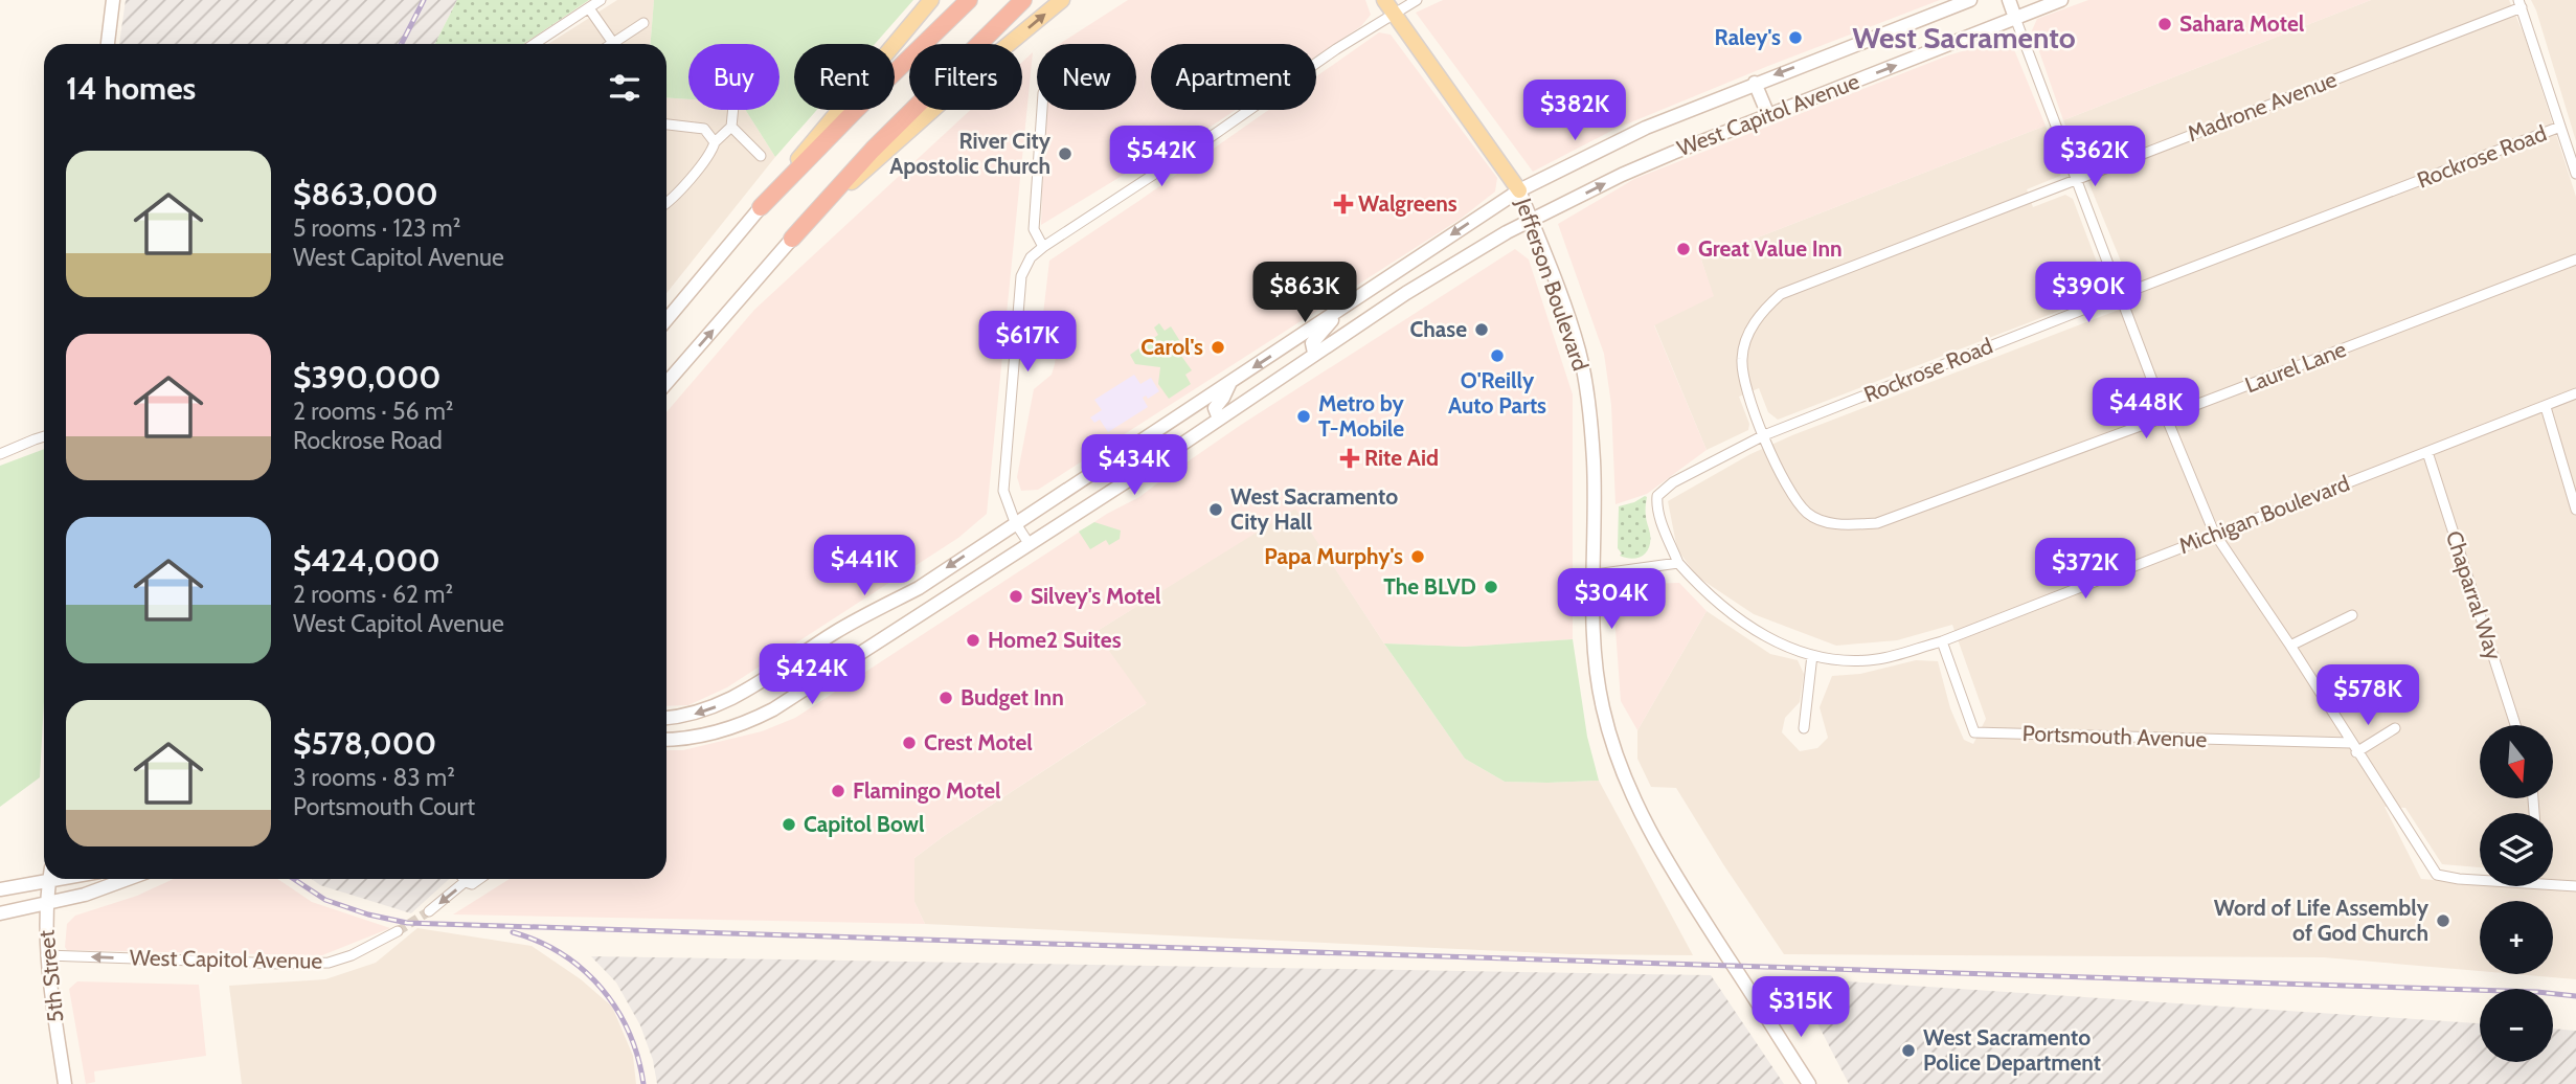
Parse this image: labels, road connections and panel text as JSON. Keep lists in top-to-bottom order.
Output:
{
  "streets": {
    "main road": ["West Capitol Avenue", "Jefferson Boulevard", "5th Street"],
    "street": [
      "Madrone Avenue",
      "Rockrose Road",
      "Laurel Lane",
      "Michigan Boulevard",
      "Chaparral Way",
      "Portsmouth Avenue"
    ]
  },
  "crossings": [
    ["Madrone Avenue", "Rockrose Road"],
    ["Madrone Avenue", "Laurel Lane"],
    ["West Capitol Avenue", "Jefferson Boulevard"],
    ["West Capitol Avenue", "5th Street"],
    ["Rockrose Road", "Laurel Lane"],
    ["Rockrose Road", "Michigan Boulevard"],
    ["Michigan Boulevard", "Chaparral Way"],
    ["Michigan Boulevard", "Portsmouth Avenue"]
  ],
  "districts": ["West Sacramento"],
  "places": {
    "other": [
      "Sahara Motel",
      "Raley's",
      "River City Apostolic Church",
      "Great Value Inn",
      "Chase",
      "Carol's",
      "O'Reilly Auto Parts",
      "Metro by T-Mobile",
      "West Sacramento City Hall",
      "Papa Murphy's",
      "The BLVD",
      "Silvey's Motel",
      "Home2 Suites",
      "Budget Inn",
      "Crest Motel",
      "Flamingo Motel",
      "Capitol Bowl",
      "Word of Life Assembly of God Church",
      "West Sacramento Police Department"
    ],
    "health": ["Walgreens", "Rite Aid"]
  },
  "north": "bottom",
  "page": {
    "chip": [
      "Buy",
      "Rent",
      "Filters",
      "New",
      "Apartment"
    ],
    "heading": "14 homes",
    "price": [
      "$382K",
      "$542K",
      "$362K",
      "$863K",
      "$390K",
      "$617K",
      "$448K",
      "$434K",
      "$441K",
      "$372K",
      "$304K",
      "$424K",
      "$578K",
      "$315K"
    ],
    "list": [
      {
        "name": "$863,000",
        "note": "5 rooms · 123 m² · West Capitol Avenue"
      },
      {
        "name": "$390,000",
        "note": "2 rooms · 56 m² · Rockrose Road"
      },
      {
        "name": "$424,000",
        "note": "2 rooms · 62 m² · West Capitol Avenue"
      },
      {
        "name": "$578,000",
        "note": "3 rooms · 83 m² · Portsmouth Court"
      }
    ],
    "map_buttons": ["+", "−"]
  }
}
